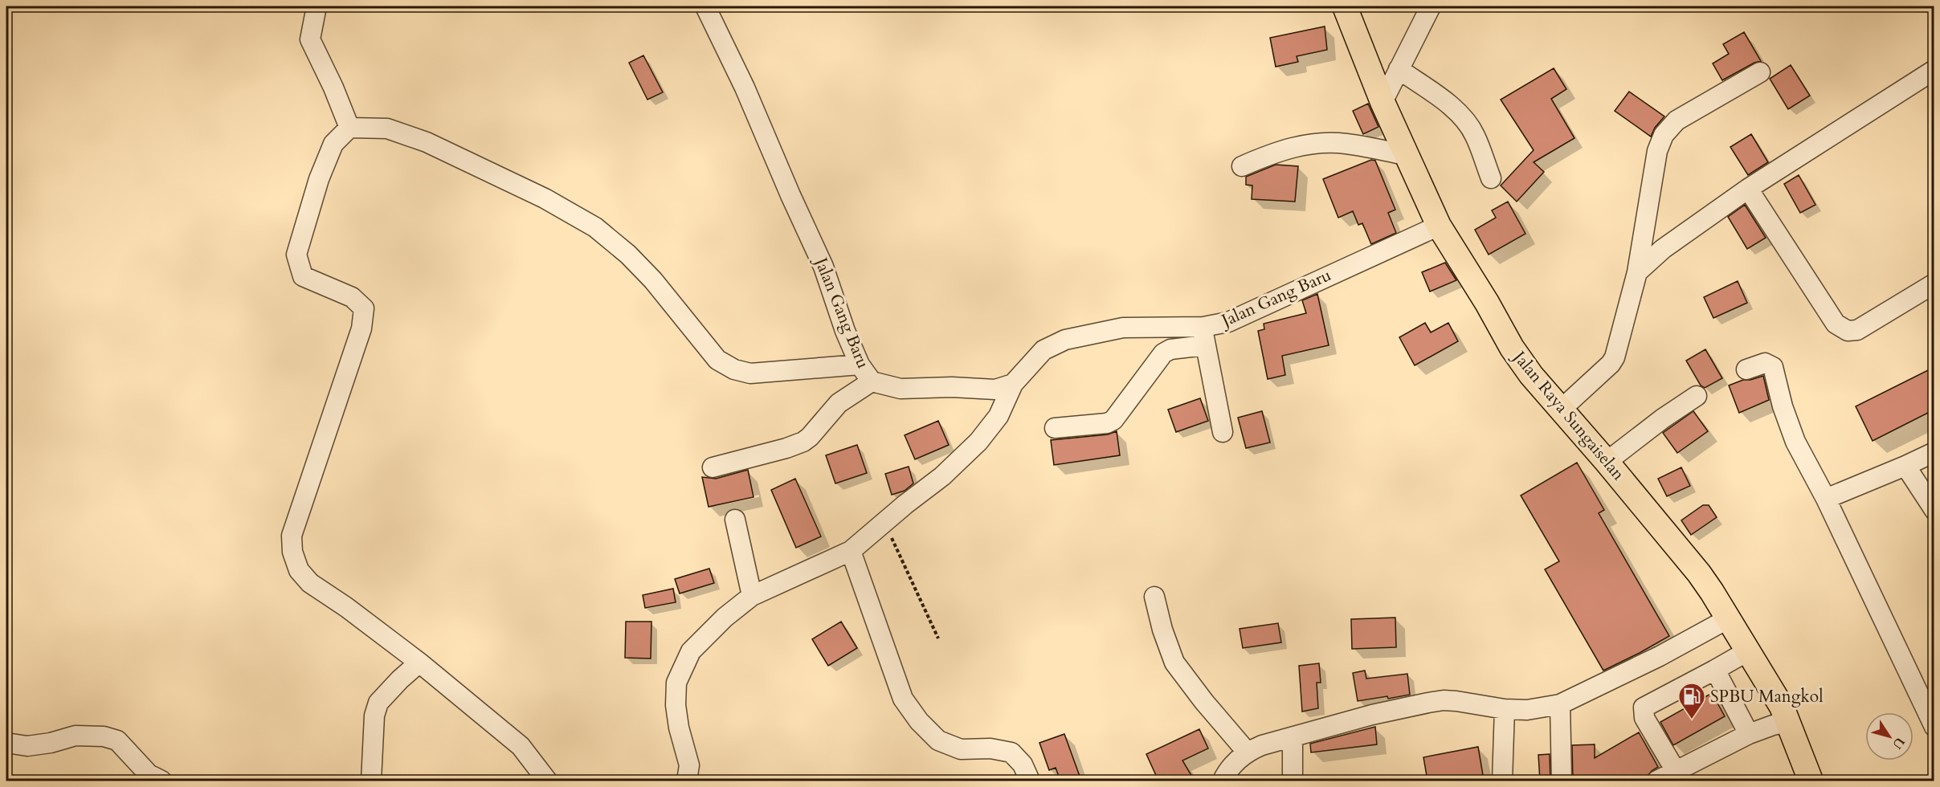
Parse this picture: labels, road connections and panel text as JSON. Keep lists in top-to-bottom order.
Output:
{
  "streets": {
    "main road": ["Jalan Raya Sungaiselan"],
    "street": ["Jalan Gang Baru"]
  },
  "crossings": [
    ["Jalan Gang Baru", "Jalan Raya Sungaiselan"]
  ],
  "places": {
    "fuel station": ["SPBU Mangkol"]
  },
  "north": "bottom right"
}
